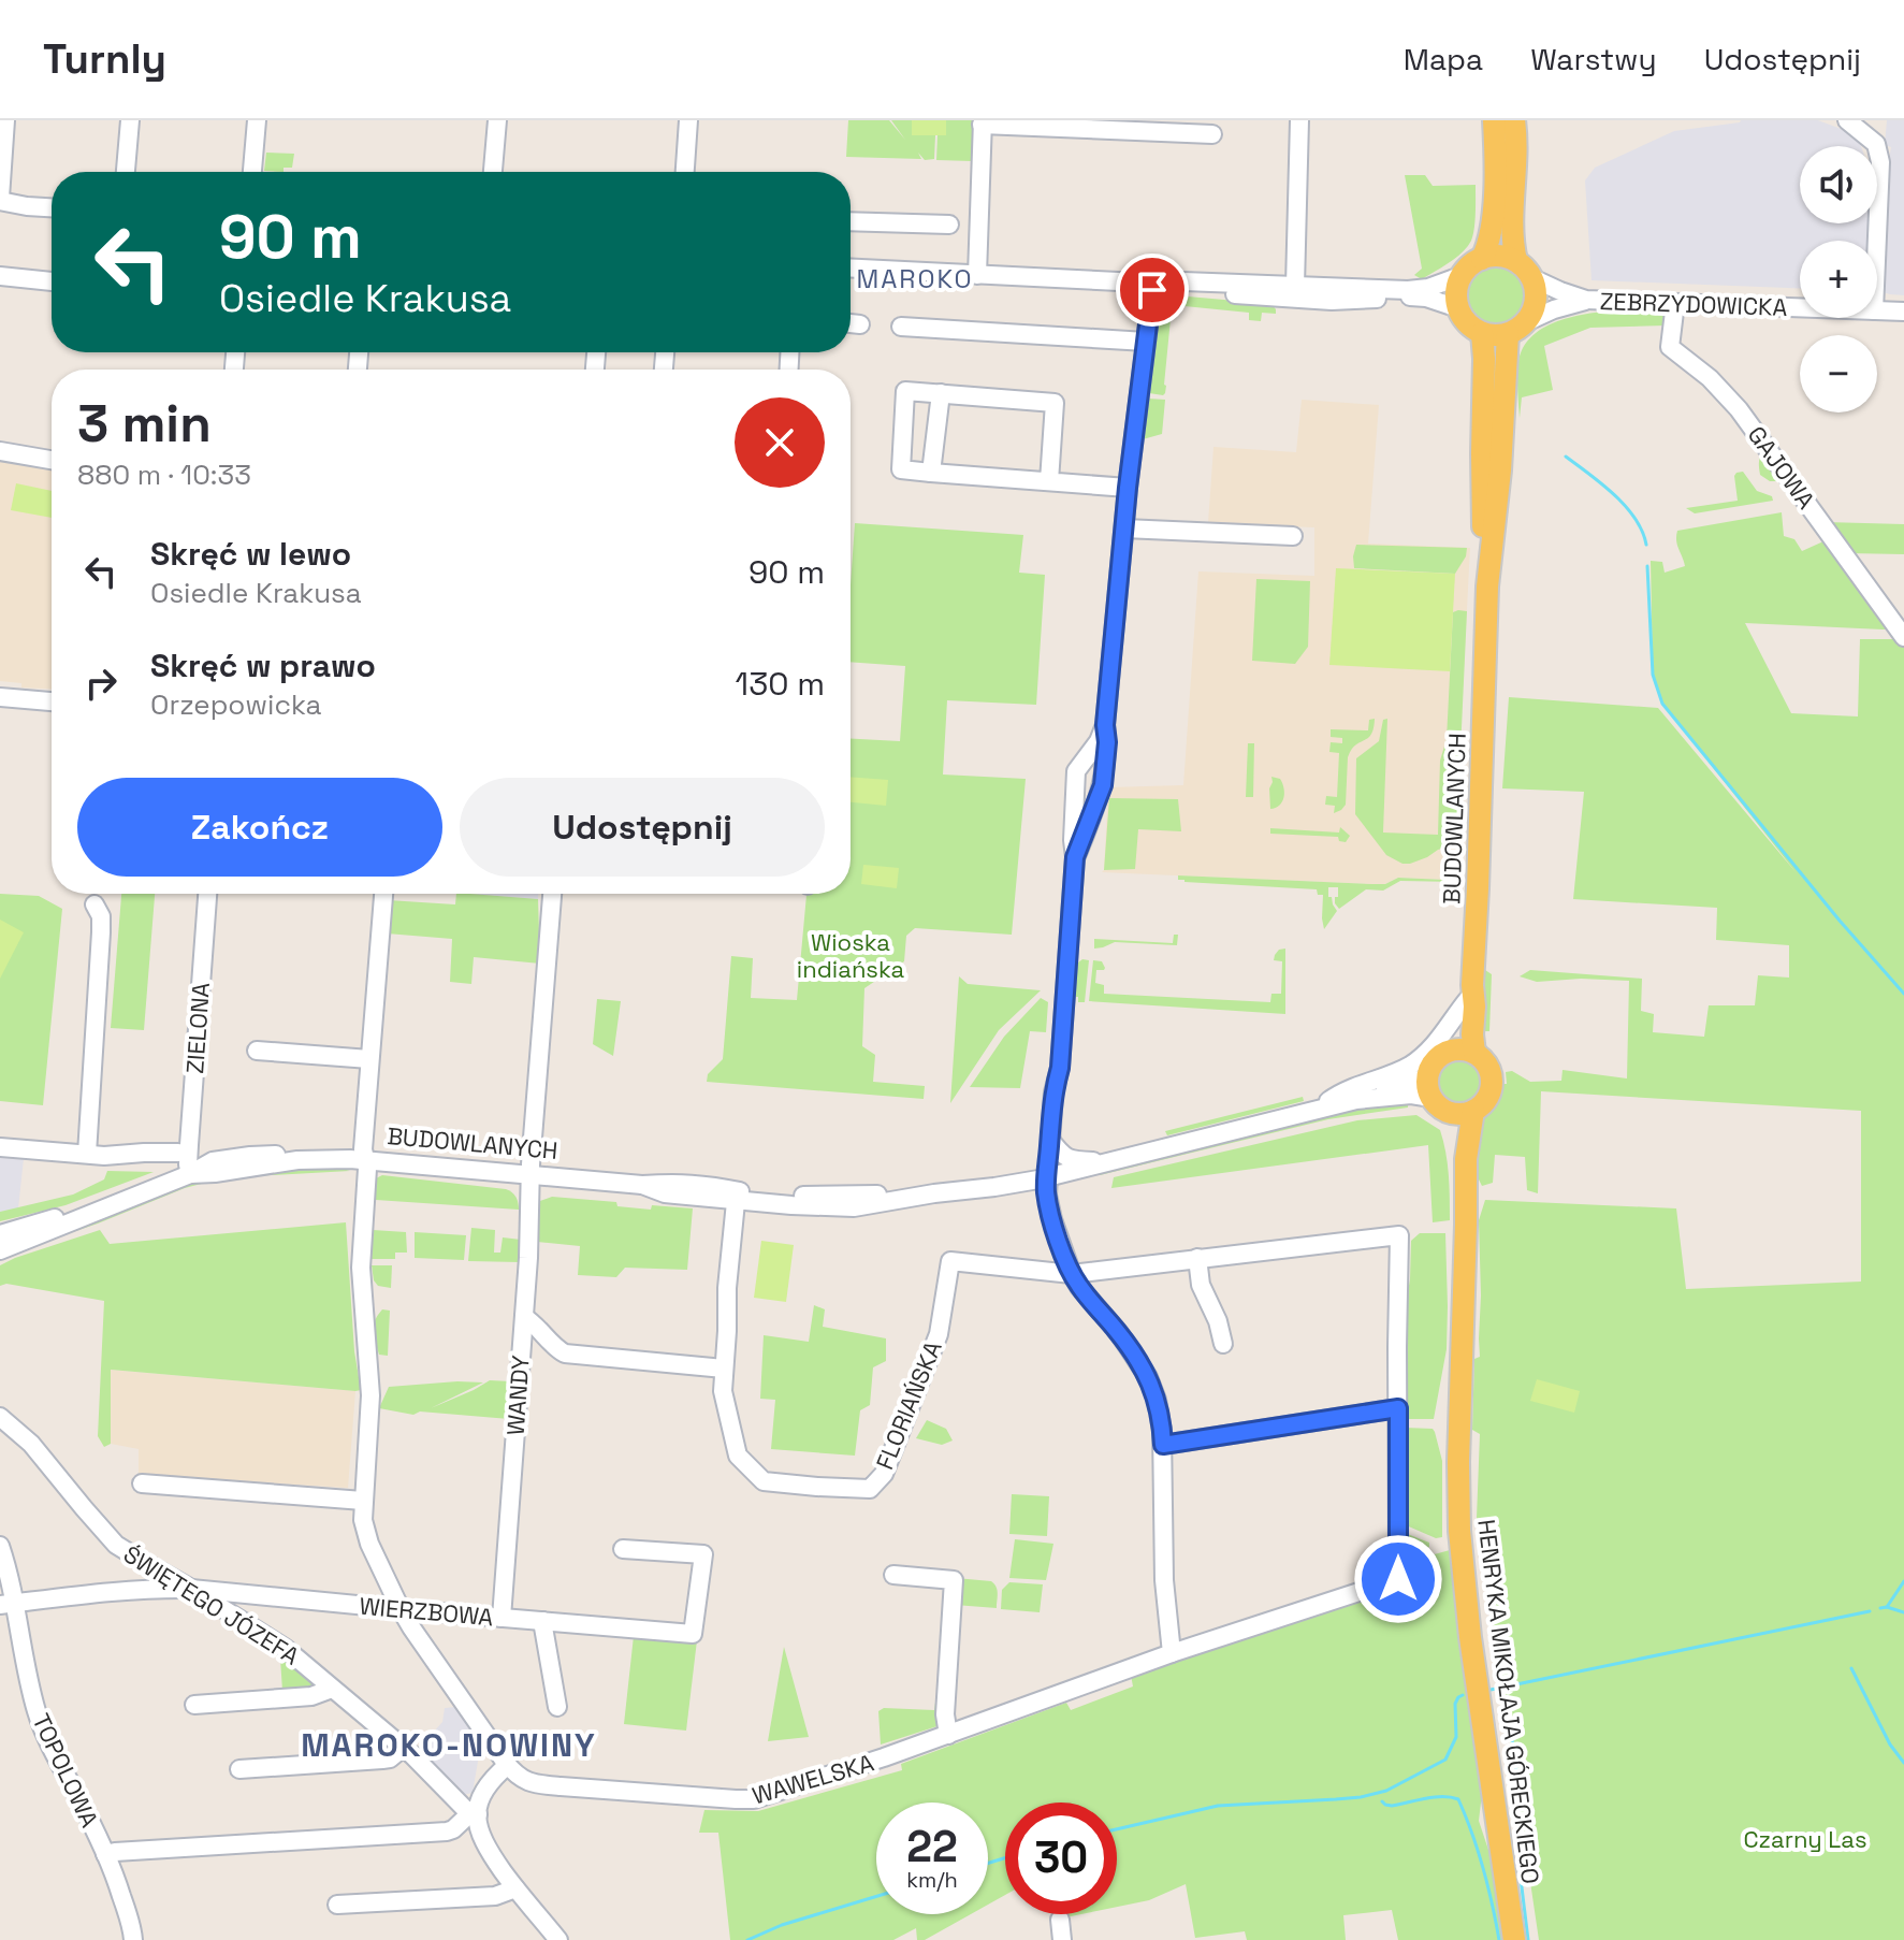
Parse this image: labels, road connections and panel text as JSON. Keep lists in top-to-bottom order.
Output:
{
  "streets": {
    "main road": ["BUDOWLANYCH", "HENRYKA MIKOŁAJA GÓRECKIEGO"],
    "street": [
      "ZEBRZYDOWICKA",
      "GAJOWA",
      "ZIELONA",
      "WANDY",
      "FLORIAŃSKA",
      "ŚWIĘTEGO JÓZEFA",
      "WIERZBOWA",
      "TOPOLOWA",
      "WAWELSKA"
    ]
  },
  "crossings": [
    ["ZEBRZYDOWICKA", "GAJOWA"],
    ["ZEBRZYDOWICKA", "BUDOWLANYCH"],
    ["BUDOWLANYCH", "ZIELONA"],
    ["BUDOWLANYCH", "WANDY"],
    ["BUDOWLANYCH", "FLORIAŃSKA"],
    ["BUDOWLANYCH", "HENRYKA MIKOŁAJA GÓRECKIEGO"],
    ["BUDOWLANYCH", "WAWELSKA"],
    ["WANDY", "WIERZBOWA"],
    ["ŚWIĘTEGO JÓZEFA", "WIERZBOWA"],
    ["WIERZBOWA", "TOPOLOWA"],
    ["WIERZBOWA", "WAWELSKA"]
  ],
  "districts": ["MAROKO", "MAROKO-NOWINY"],
  "parks": ["Wioska indiańska", "Czarny Las"],
  "page": {
    "header": "Turnly",
    "nav": ["Mapa", "Warstwy", "Udostępnij"],
    "map_buttons": ["+", "−"],
    "turn": ["90 m", "Osiedle Krakusa"],
    "heading": ["3 min", "880 m · 10:33"],
    "list": [
      {
        "name": "Skręć w lewo",
        "note": "Osiedle Krakusa",
        "value": "90 m"
      },
      {
        "name": "Skręć w prawo",
        "note": "Orzepowicka",
        "value": "130 m"
      }
    ],
    "buttons": ["Zakończ", "Udostępnij"],
    "speed": "22 km/h",
    "limit": "30"
  }
}
